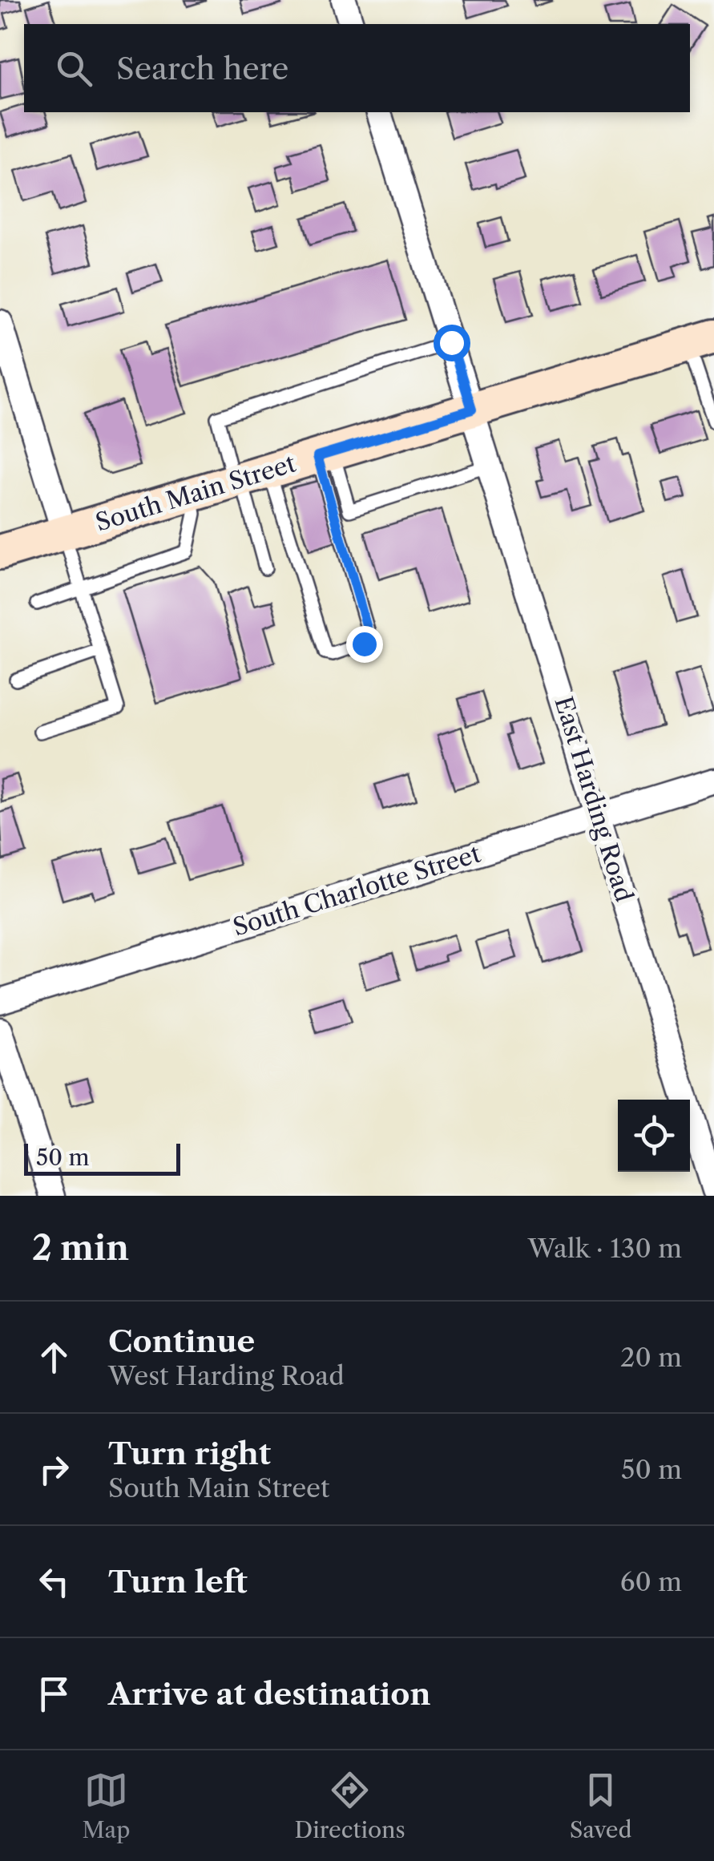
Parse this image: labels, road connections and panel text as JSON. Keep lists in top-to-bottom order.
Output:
{
  "streets": {
    "main road": ["South Main Street"],
    "street": ["East Harding Road", "South Charlotte Street"]
  },
  "crossings": [
    ["South Main Street", "East Harding Road"],
    ["East Harding Road", "South Charlotte Street"]
  ],
  "scale_bar": "50 m",
  "page": {
    "search": "Search here",
    "scale": "50 m",
    "heading": ["2 min", "Walk · 130 m"],
    "list": [
      ["Continue", "West Harding Road", "20 m"],
      ["Turn right", "South Main Street", "50 m"],
      ["Turn left", "60 m"],
      "Arrive at destination"
    ],
    "nav": ["Map", "Directions", "Saved"]
  }
}
